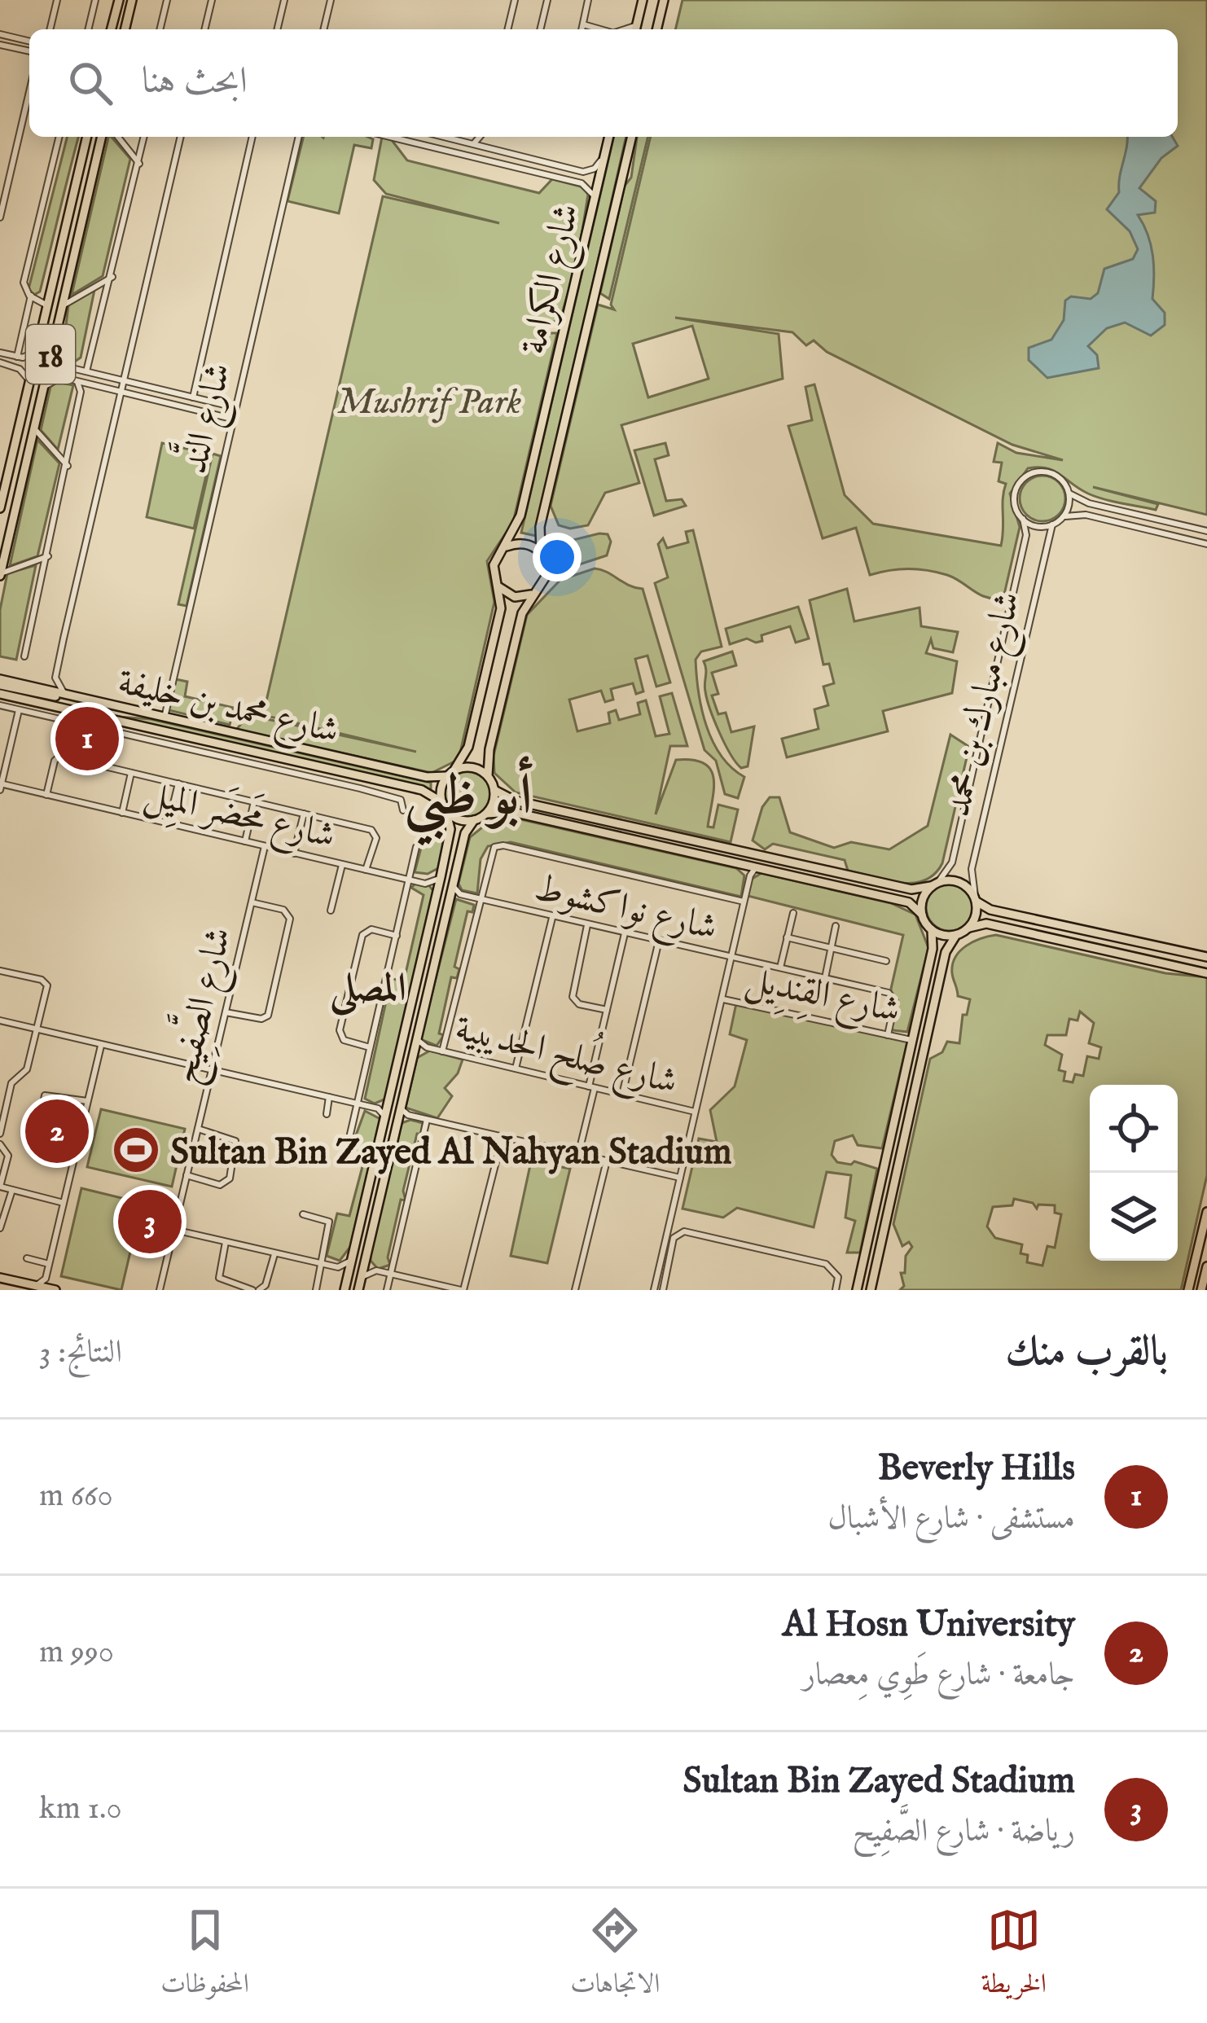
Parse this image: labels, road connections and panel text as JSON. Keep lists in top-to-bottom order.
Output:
{
  "streets": {
    "main road": ["شارع الكرامة", "18", "شارع محمد بن خليفة"],
    "street": [
      "شارع النَّد",
      "شارع مبارك بن محمد",
      "شارع مَحضَر المِيل",
      "شارع نواكشوط",
      "شارع القِندِيل",
      "شارع الصَّفِيح",
      "شارع صُلح الحديبية"
    ]
  },
  "crossings": [
    ["شارع النَّد", "شارع محمد بن خليفة"],
    ["شارع مَحضَر المِيل", "شارع الصَّفِيح"],
    ["شارع نواكشوط", "شارع القِندِيل"]
  ],
  "districts": ["أبو ظبي", "المصلى"],
  "parks": ["Mushrif Park"],
  "places": {
    "sports": ["Sultan Bin Zayed Al Nahyan Stadium"]
  },
  "page": {
    "search": "ابحث هنا",
    "pins": ["1", "2", "3"],
    "heading": ["بالقرب منك", "النتائج: 3"],
    "list": [
      {
        "mark": "1",
        "name": "Beverly Hills",
        "note": "مستشفى · شارع الأشبال",
        "value": "660 m"
      },
      {
        "mark": "2",
        "name": "Al Hosn University",
        "note": "جامعة · شارع طَوِي مِعصار",
        "value": "990 m"
      },
      {
        "mark": "3",
        "name": "Sultan Bin Zayed Stadium",
        "note": "رياضة · شارع الصَّفِيح",
        "value": "1.0 km"
      }
    ],
    "nav": ["الخريطة", "الاتجاهات", "المحفوظات"]
  }
}
